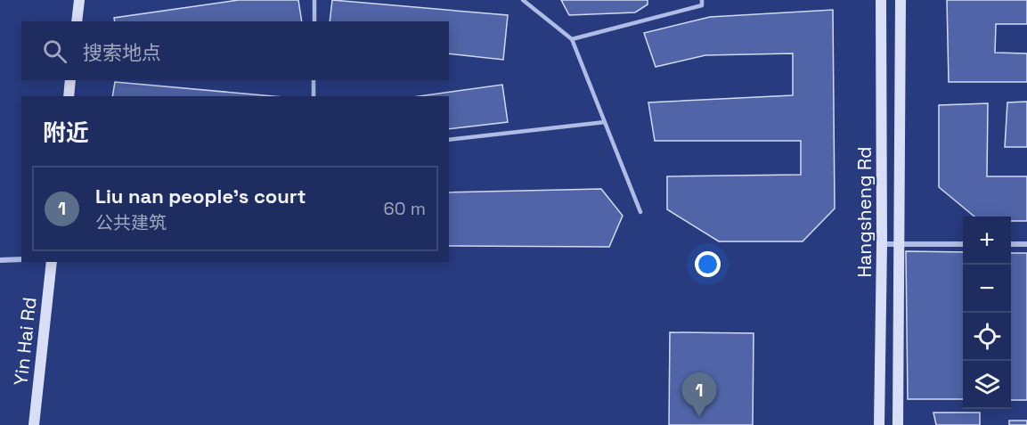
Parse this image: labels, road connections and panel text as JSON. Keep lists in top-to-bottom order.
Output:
{
  "streets": {
    "street": ["Hangsheng Rd", "Yin Hai Rd"]
  },
  "page": {
    "search": "搜索地点",
    "heading": "附近",
    "list": [
      {
        "mark": "1",
        "name": "Liu nan people's court",
        "note": "公共建筑",
        "value": "60 m"
      }
    ],
    "map_buttons": ["+", "−"],
    "pins": "1"
  }
}
